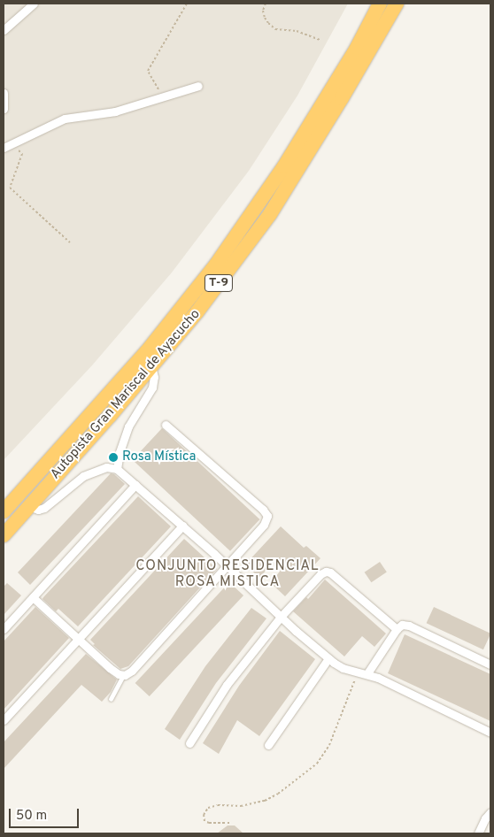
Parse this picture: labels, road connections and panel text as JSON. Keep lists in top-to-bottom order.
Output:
{
  "streets": {
    "highway": ["T-9", "Autopista Gran Mariscal de Ayacucho"]
  },
  "districts": ["CONJUNTO RESIDENCIAL ROSA MISTICA"],
  "places": ["Rosa Mística"],
  "scale_bar": "50 m"
}
